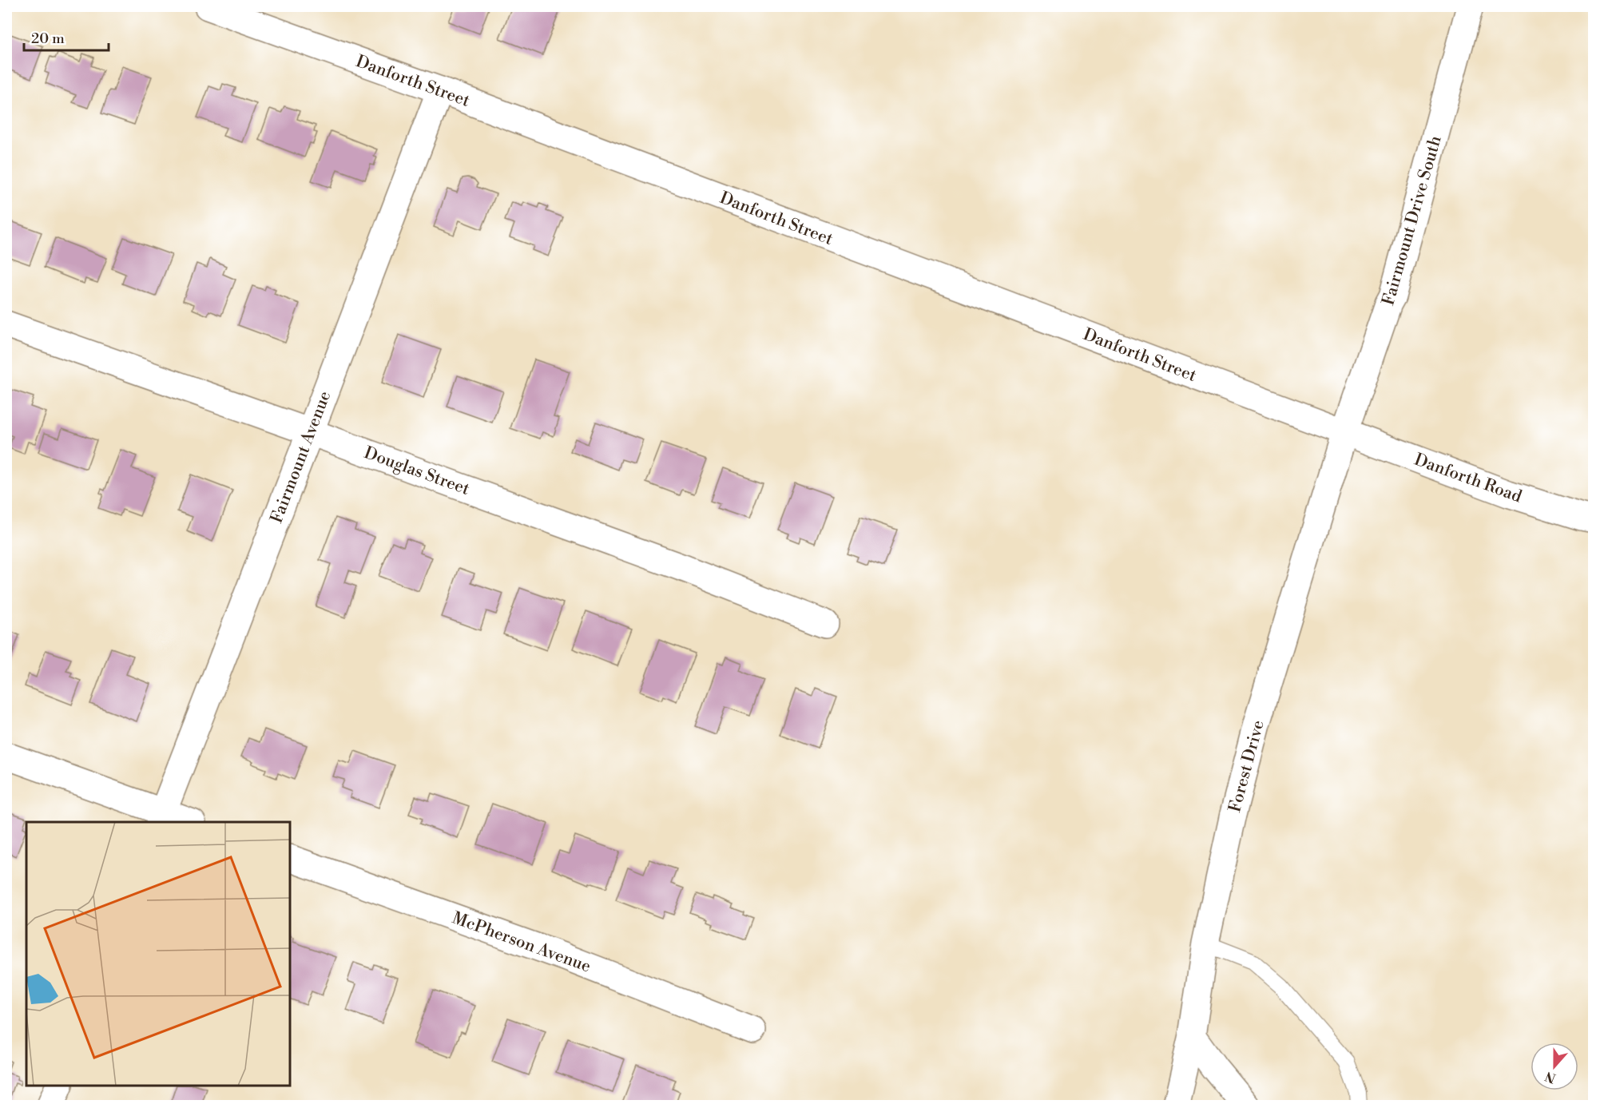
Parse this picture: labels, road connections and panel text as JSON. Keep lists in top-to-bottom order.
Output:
{
  "streets": {
    "street": [
      "Danforth Street",
      "Fairmount Drive South",
      "Fairmount Avenue",
      "Douglas Street",
      "Danforth Road",
      "Forest Drive",
      "McPherson Avenue"
    ]
  },
  "crossings": [
    ["Danforth Street", "Fairmount Drive South"],
    ["Danforth Street", "Fairmount Avenue"],
    ["Danforth Street", "Danforth Road"],
    ["Danforth Street", "Forest Drive"],
    ["Fairmount Drive South", "Danforth Road"],
    ["Fairmount Drive South", "Forest Drive"],
    ["Fairmount Avenue", "Douglas Street"],
    ["Danforth Road", "Forest Drive"]
  ],
  "scale_bar": "20 m",
  "north": "bottom"
}
